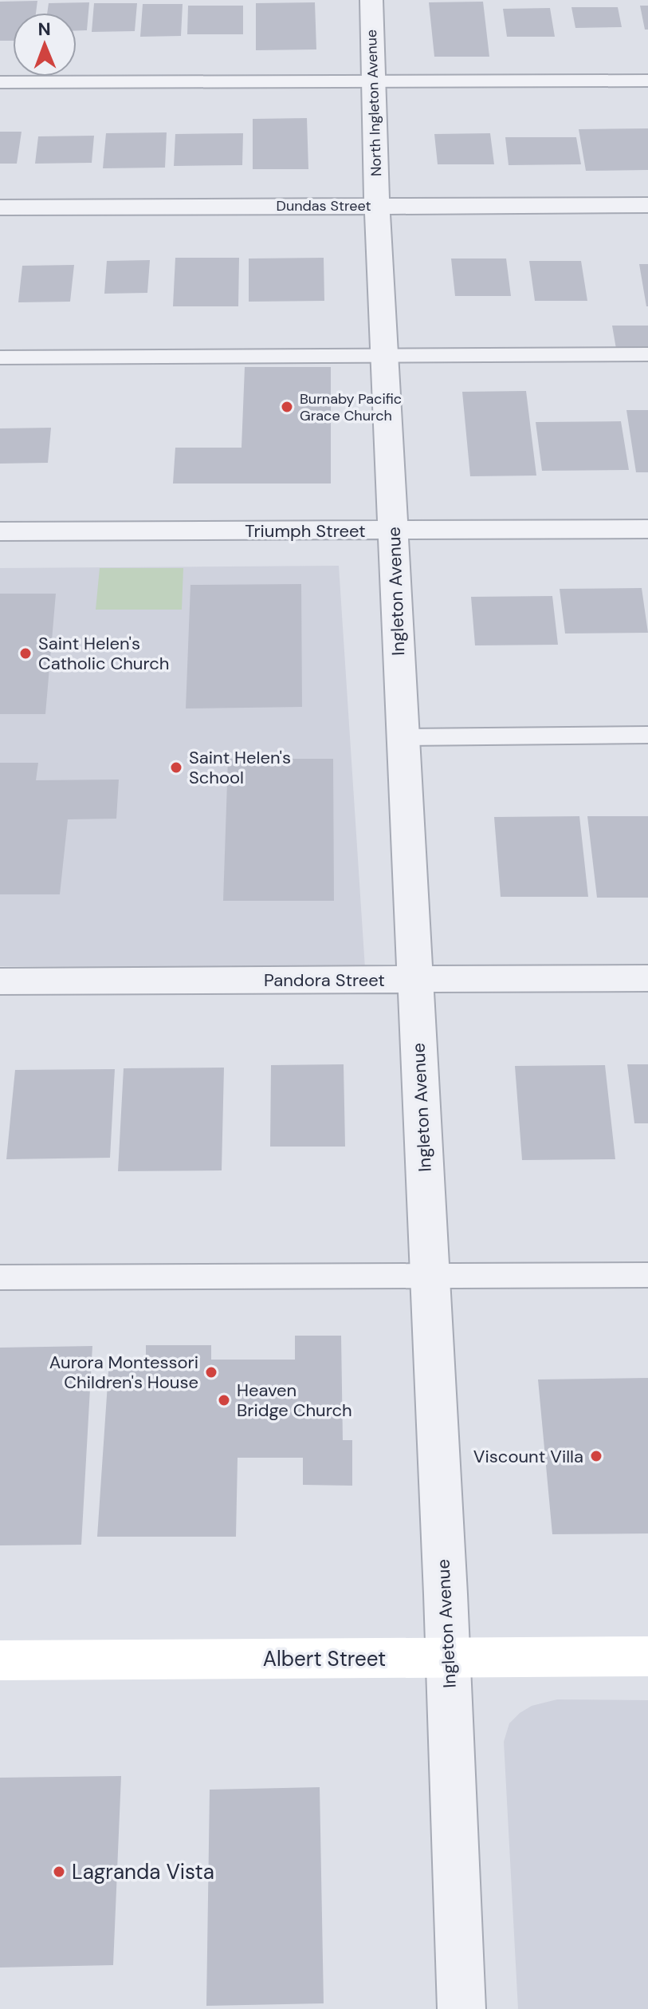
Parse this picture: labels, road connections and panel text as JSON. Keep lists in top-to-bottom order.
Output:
{
  "streets": {
    "street": [
      "North Ingleton Avenue",
      "Dundas Street",
      "Triumph Street",
      "Ingleton Avenue",
      "Pandora Street",
      "Albert Street"
    ]
  },
  "crossings": [
    ["North Ingleton Avenue", "Dundas Street"],
    ["North Ingleton Avenue", "Ingleton Avenue"],
    ["Dundas Street", "Ingleton Avenue"],
    ["Triumph Street", "Ingleton Avenue"],
    ["Ingleton Avenue", "Pandora Street"],
    ["Ingleton Avenue", "Albert Street"]
  ],
  "places": [
    "Burnaby Pacific Grace Church",
    "Saint Helen's Catholic Church",
    "Saint Helen's School",
    "Aurora Montessori Children's House",
    "Heaven Bridge Church",
    "Viscount Villa",
    "Lagranda Vista"
  ],
  "north": "top"
}
